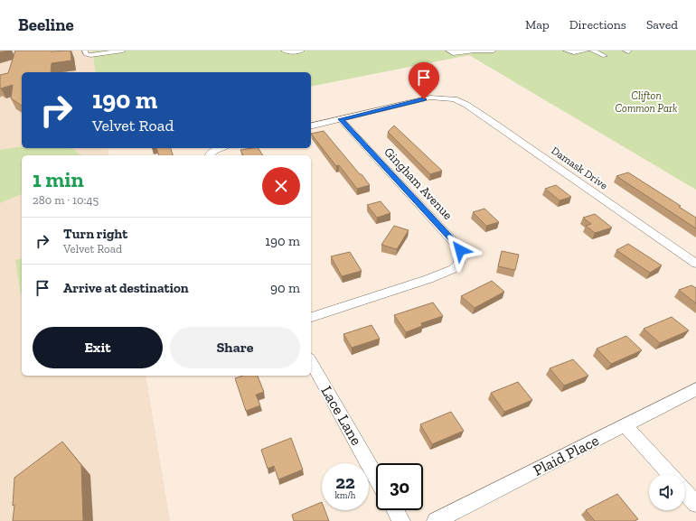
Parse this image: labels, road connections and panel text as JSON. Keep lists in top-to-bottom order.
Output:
{
  "streets": {
    "street": [
      "Damask Drive",
      "Gingham Avenue",
      "Lace Lane",
      "Plaid Place"
    ]
  },
  "crossings": [
    ["Damask Drive", "Gingham Avenue"]
  ],
  "parks": ["Clifton Common Park"],
  "page": {
    "header": "Beeline",
    "nav": ["Map", "Directions", "Saved"],
    "turn": ["190 m", "Velvet Road"],
    "heading": ["1 min", "280 m · 10:45"],
    "list": [
      {
        "name": "Turn right",
        "note": "Velvet Road",
        "value": "190 m"
      },
      {
        "name": "Arrive at destination",
        "value": "90 m"
      }
    ],
    "buttons": ["Exit", "Share"],
    "speed": "22 km/h",
    "limit": "30"
  }
}
